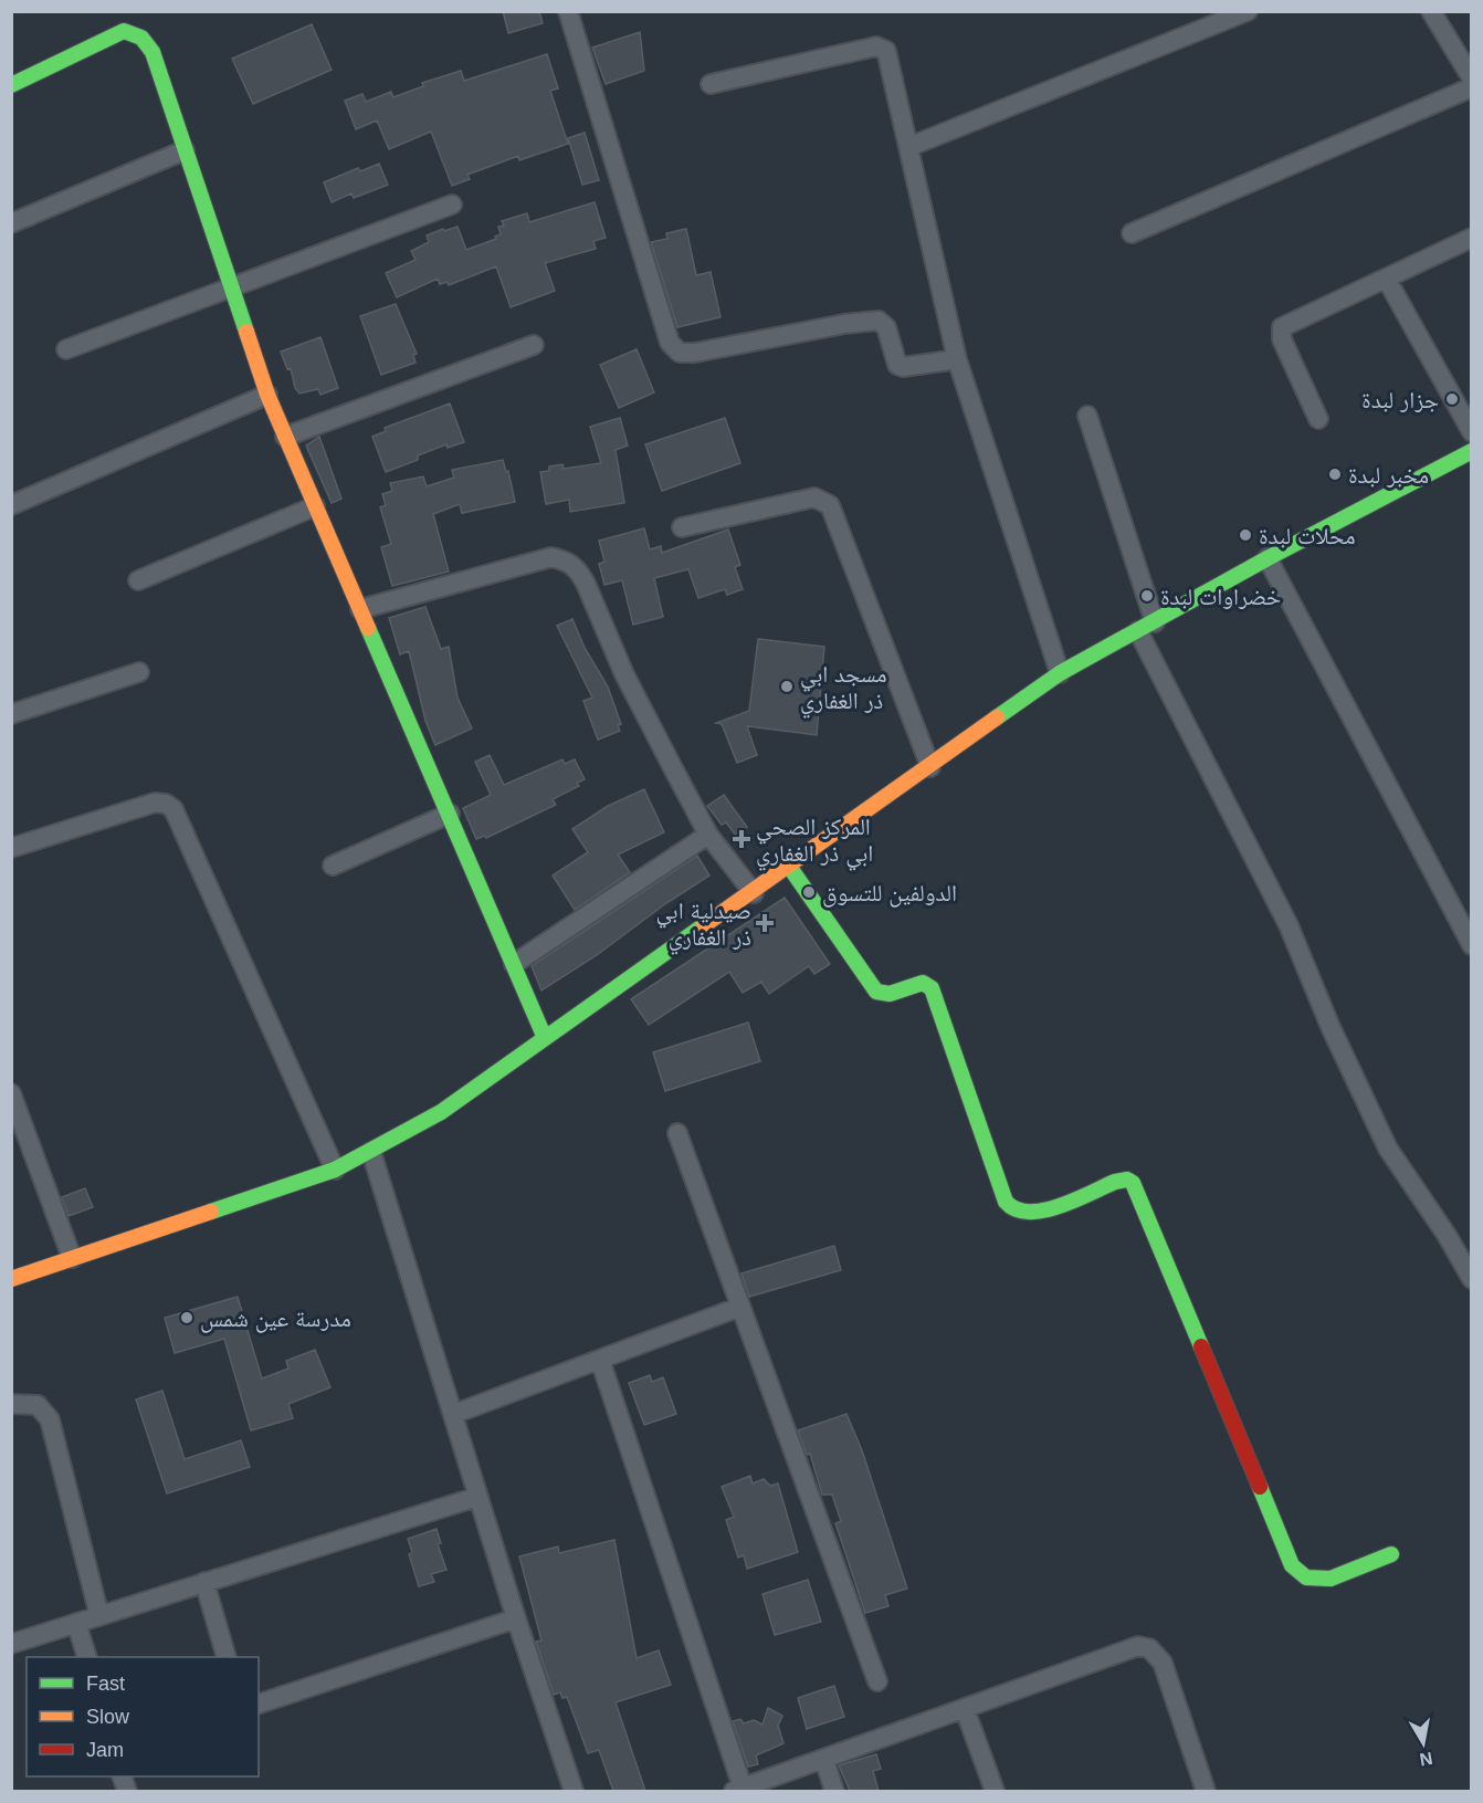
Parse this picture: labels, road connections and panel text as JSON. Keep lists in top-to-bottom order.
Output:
{
  "places": {
    "other": [
      "جزار لبدة",
      "مخبر لبدة",
      "محلات لبدة",
      "خضراوات لبدة",
      "مسجد ابي ذر الغفاري",
      "الدولفين للتسوق",
      "مدرسة عين شمس"
    ],
    "health": ["المركز الصحي ابي ذر الغفاري", "صيدلية ابي ذر الغفاري"]
  },
  "legend": ["Fast", "Slow", "Jam"],
  "north": "bottom"
}
